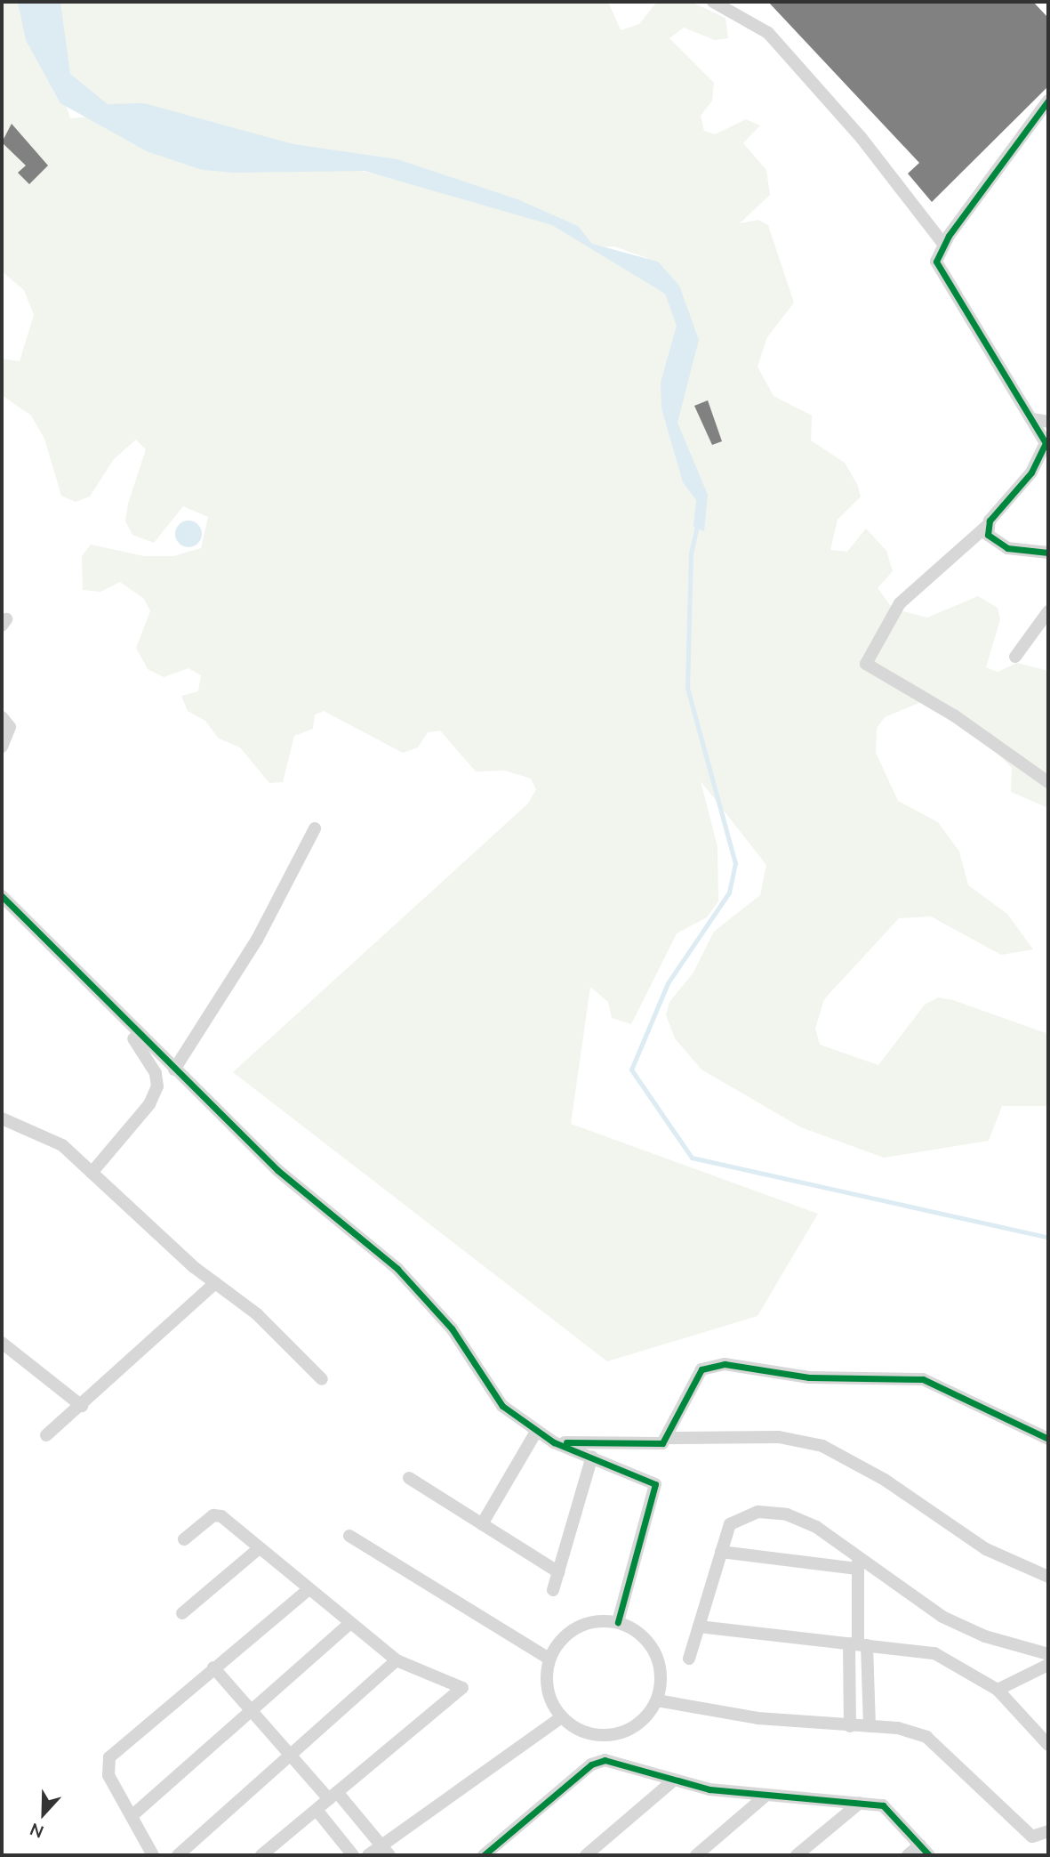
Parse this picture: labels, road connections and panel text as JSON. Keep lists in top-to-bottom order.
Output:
{
  "north": "bottom"
}
